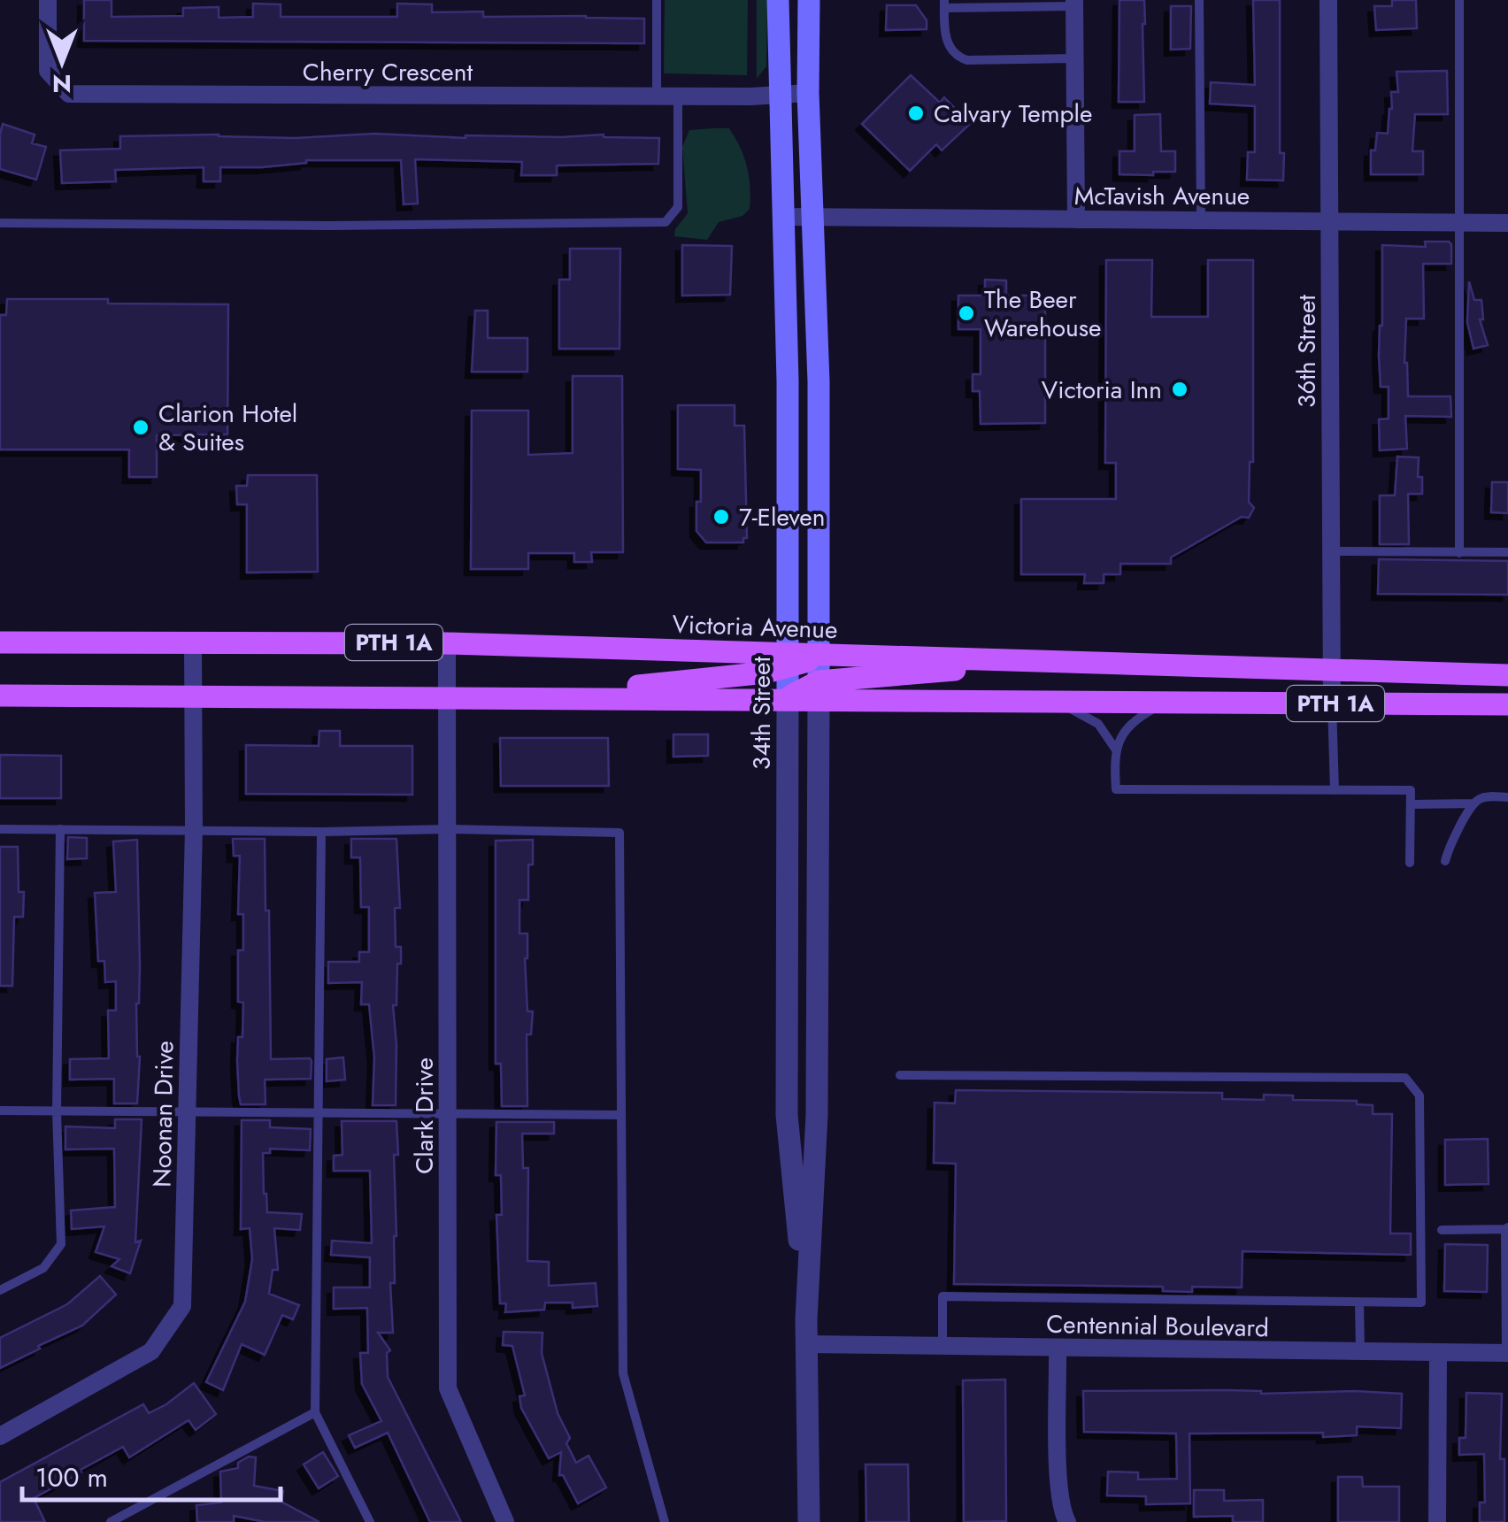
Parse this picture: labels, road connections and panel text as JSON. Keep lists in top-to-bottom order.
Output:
{
  "streets": {
    "main road": ["Victoria Avenue", "PTH 1A", "34th Street"],
    "street": [
      "Cherry Crescent",
      "McTavish Avenue",
      "36th Street",
      "Noonan Drive",
      "Clark Drive",
      "Centennial Boulevard"
    ]
  },
  "crossings": [
    ["Cherry Crescent", "34th Street"],
    ["McTavish Avenue", "36th Street"],
    ["McTavish Avenue", "34th Street"],
    ["36th Street", "Victoria Avenue"],
    ["36th Street", "PTH 1A"],
    ["Victoria Avenue", "34th Street"],
    ["Victoria Avenue", "Noonan Drive"],
    ["Victoria Avenue", "Clark Drive"],
    ["PTH 1A", "34th Street"],
    ["PTH 1A", "Noonan Drive"],
    ["PTH 1A", "Clark Drive"],
    ["34th Street", "Centennial Boulevard"]
  ],
  "places": [
    "Calvary Temple",
    "The Beer Warehouse",
    "Victoria Inn",
    "Clarion Hotel & Suites",
    "7-Eleven"
  ],
  "scale_bar": "100 m",
  "north": "bottom"
}
